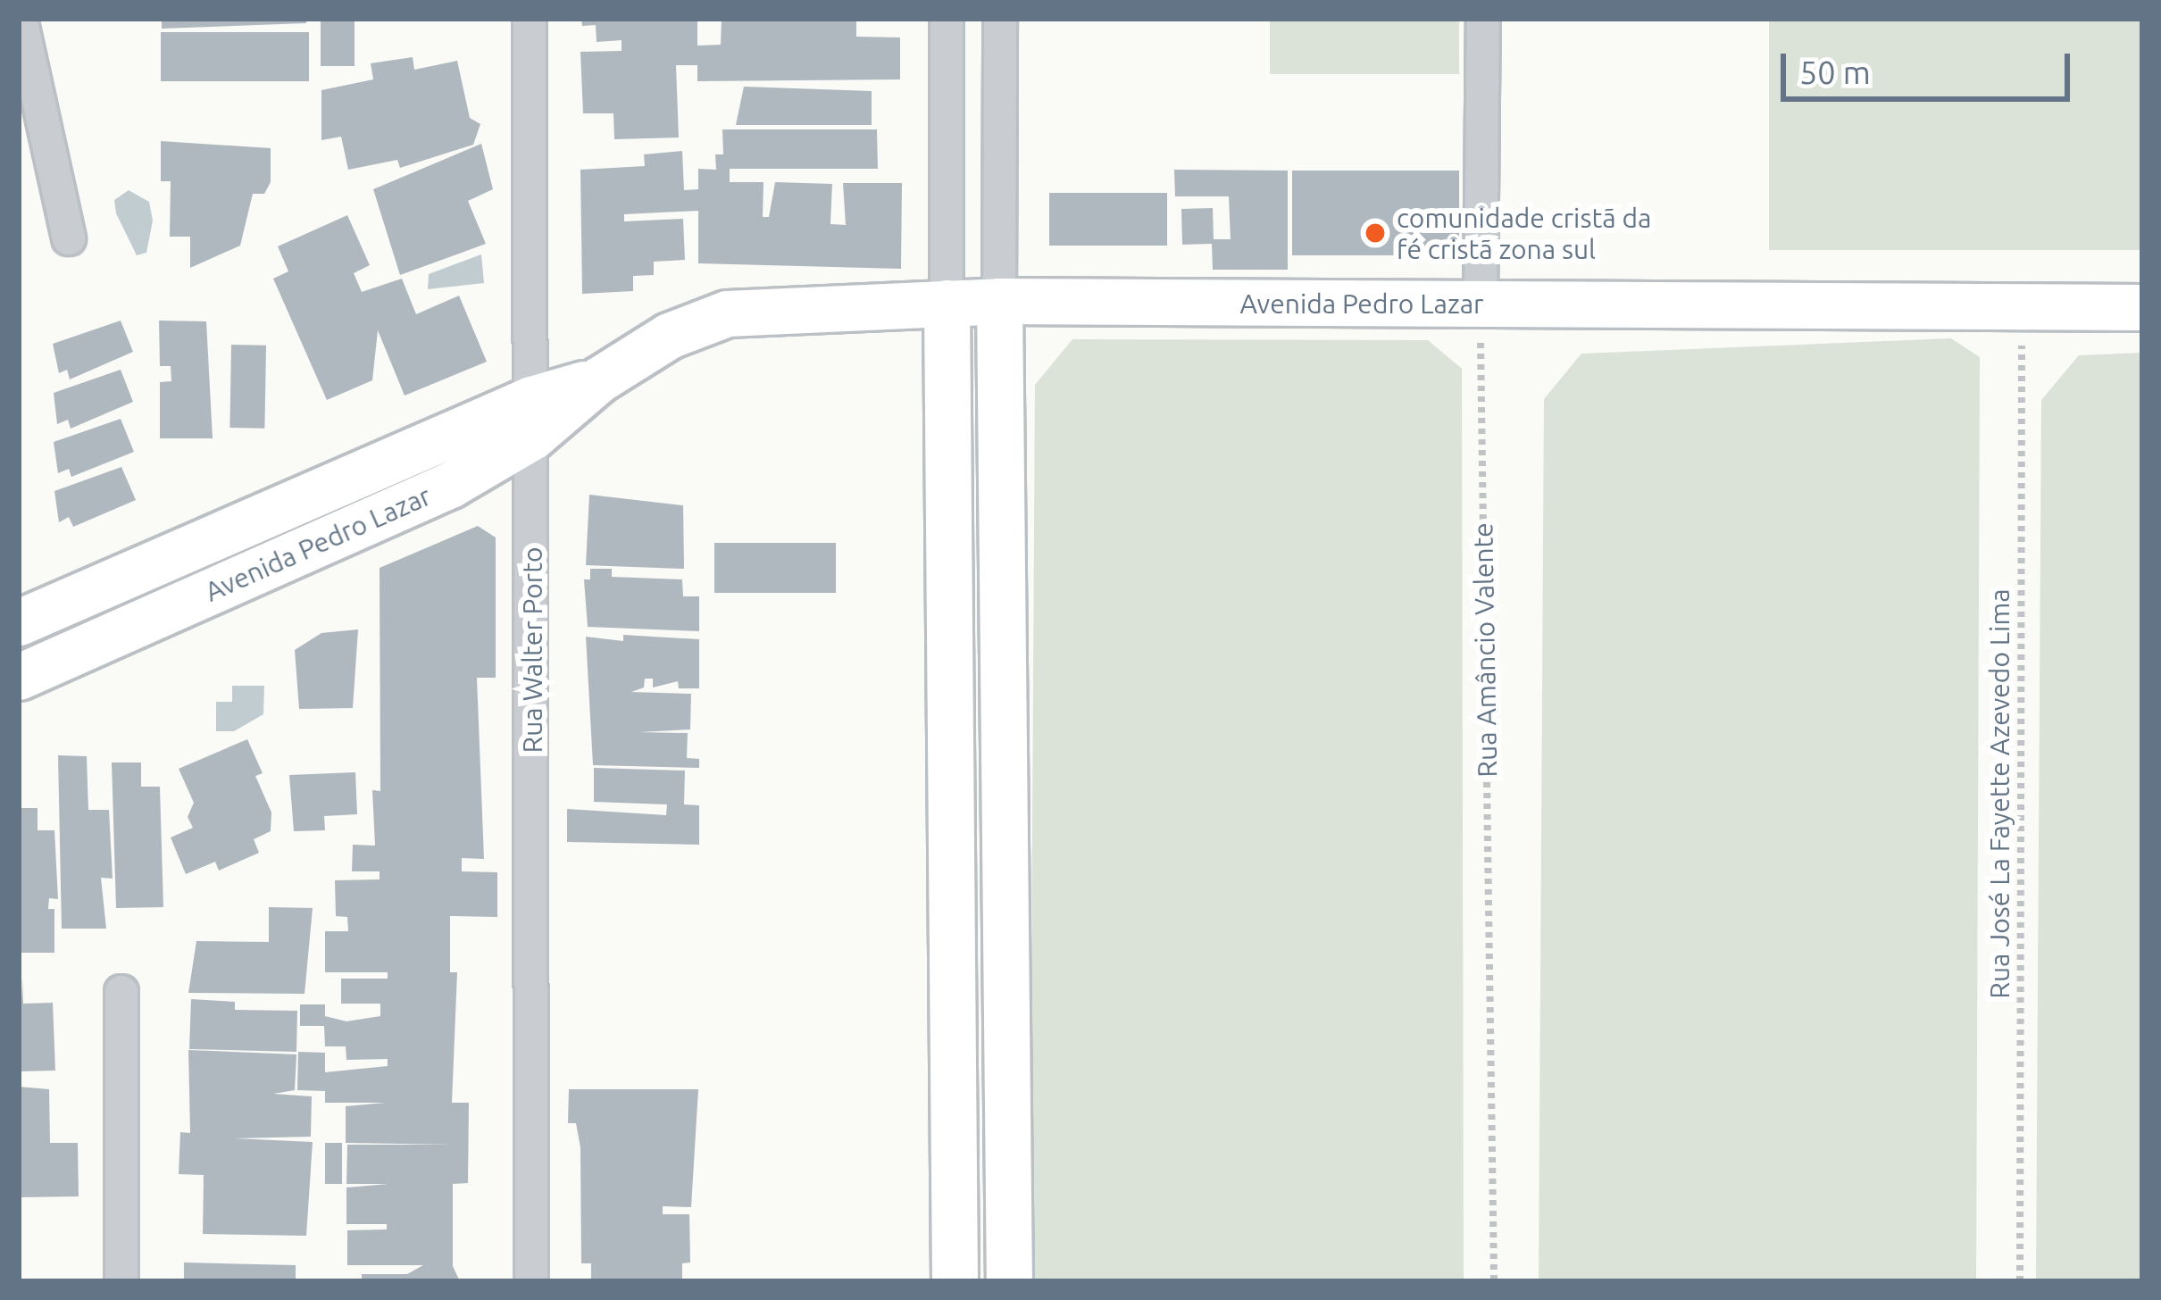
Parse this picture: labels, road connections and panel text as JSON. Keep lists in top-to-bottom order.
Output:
{
  "streets": {
    "main road": ["Avenida Pedro Lazar"],
    "street": ["Rua Walter Porto"],
    "path": ["Rua Amâncio Valente", "Rua José La Fayette Azevedo Lima"]
  },
  "crossings": [
    ["Avenida Pedro Lazar", "Rua Walter Porto"],
    ["Avenida Pedro Lazar", "Rua Amâncio Valente"],
    ["Avenida Pedro Lazar", "Rua José La Fayette Azevedo Lima"]
  ],
  "places": ["comunidade cristã da fé cristã zona sul"],
  "scale_bar": "50 m"
}
